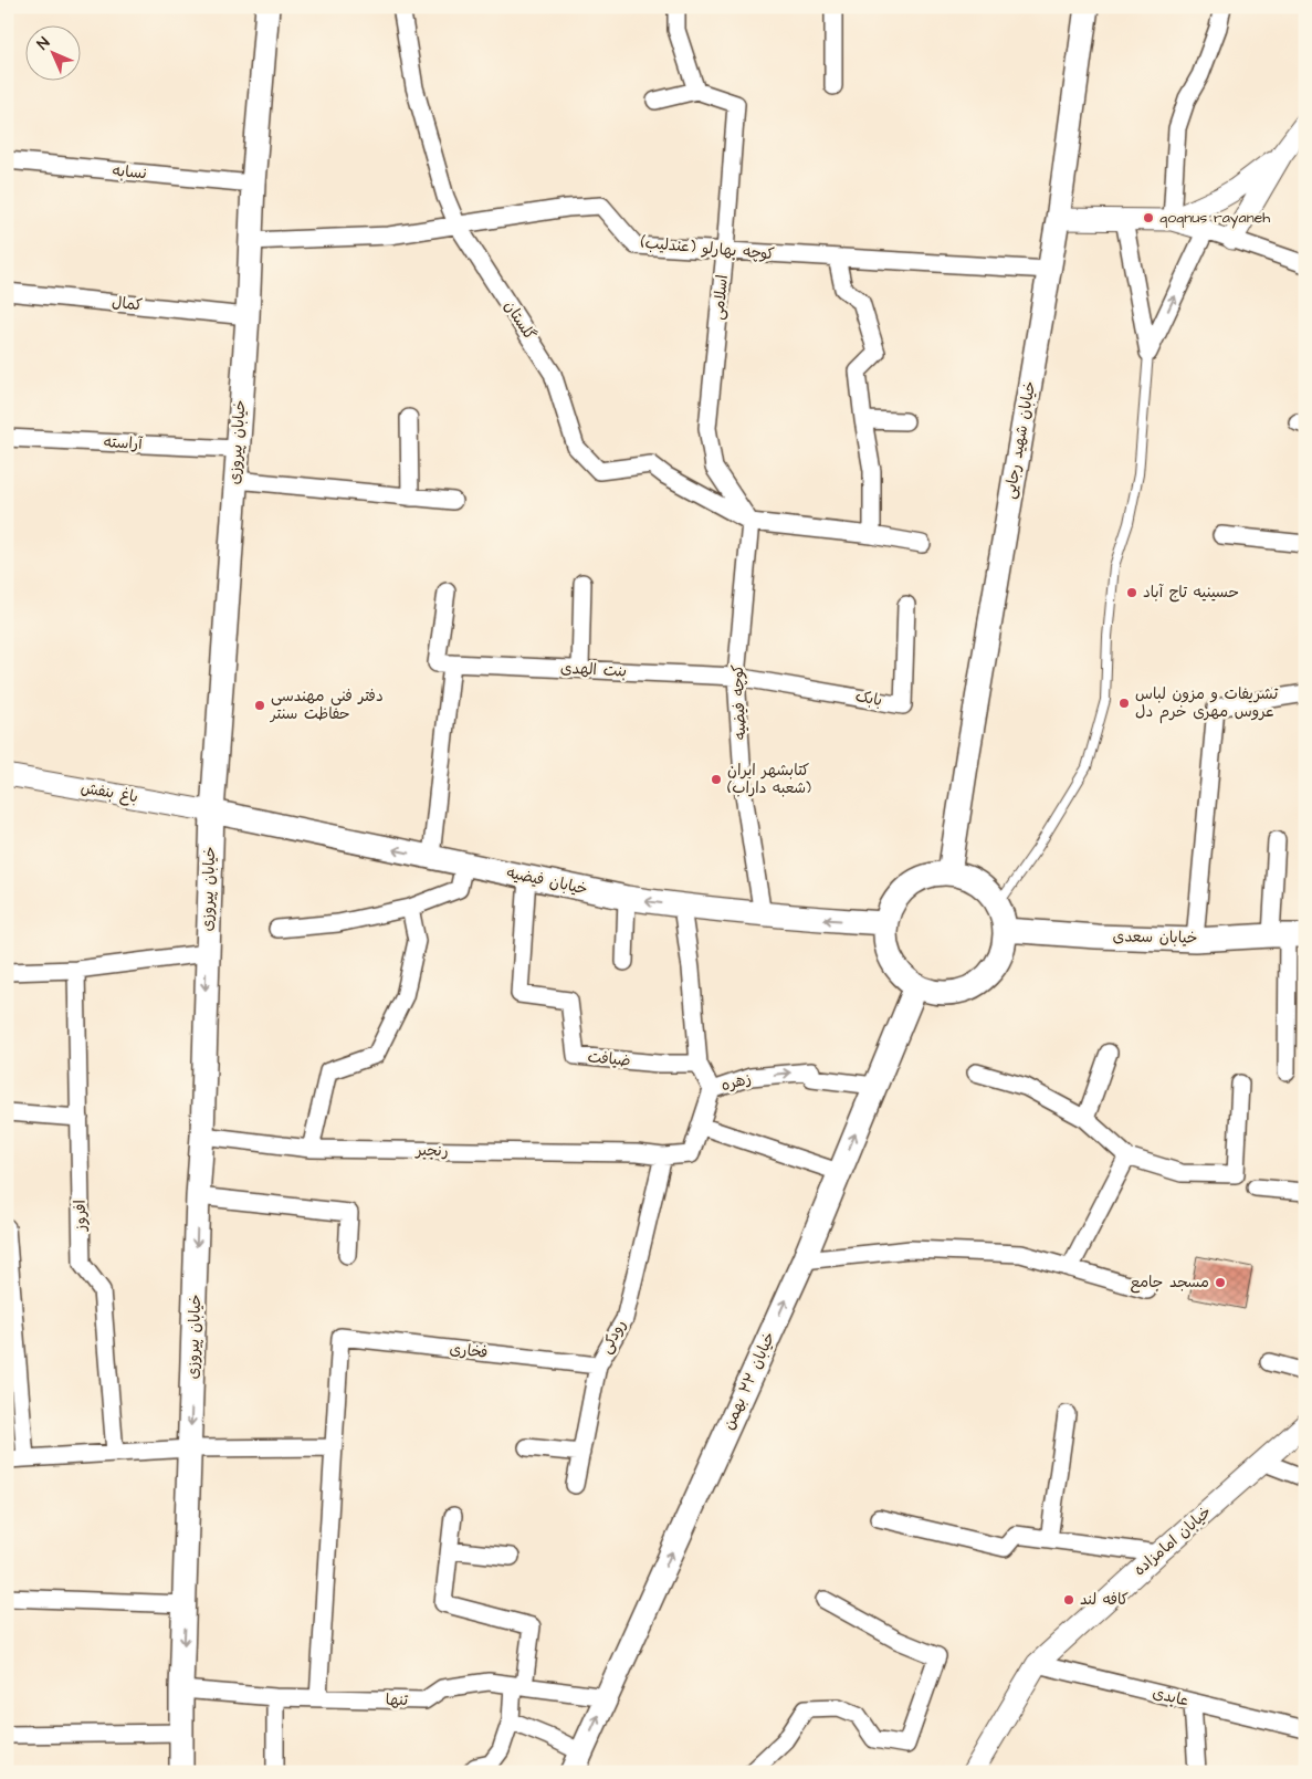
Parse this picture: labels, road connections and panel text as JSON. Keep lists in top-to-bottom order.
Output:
{
  "streets": {
    "main road": [
      "خیابان شهید رجایی",
      "خیابان پیروزی",
      "خیابان فیضیه",
      "خیابان سعدی",
      "خیابان ۲۲ بهمن"
    ],
    "street": [
      "نسابه",
      "کوچه بهارلو (عندلیب)",
      "اسلامی",
      "کمال",
      "گلستان",
      "آراسته",
      "بنت الهدی",
      "بابک",
      "کوچه فیضیه",
      "باغ بنفش",
      "ضیافت",
      "زهره",
      "رنجبر",
      "افروز",
      "رودکی",
      "فخاری",
      "خیابان امامزاده",
      "عابدی",
      "تنها"
    ]
  },
  "crossings": [
    ["نسابه", "خیابان پیروزی"],
    ["کوچه بهارلو (عندلیب)", "اسلامی"],
    ["کوچه بهارلو (عندلیب)", "گلستان"],
    ["کوچه بهارلو (عندلیب)", "خیابان شهید رجایی"],
    ["کوچه بهارلو (عندلیب)", "خیابان پیروزی"],
    ["اسلامی", "گلستان"],
    ["اسلامی", "کوچه فیضیه"],
    ["کمال", "خیابان پیروزی"],
    ["گلستان", "کوچه فیضیه"],
    ["خیابان شهید رجایی", "خیابان فیضیه"],
    ["خیابان شهید رجایی", "خیابان سعدی"],
    ["خیابان شهید رجایی", "خیابان ۲۲ بهمن"],
    ["خیابان پیروزی", "آراسته"],
    ["خیابان پیروزی", "باغ بنفش"],
    ["خیابان پیروزی", "خیابان فیضیه"],
    ["خیابان پیروزی", "رنجبر"],
    ["خیابان پیروزی", "تنها"],
    ["بنت الهدی", "بابک"],
    ["بنت الهدی", "کوچه فیضیه"],
    ["بابک", "کوچه فیضیه"],
    ["کوچه فیضیه", "خیابان فیضیه"],
    ["باغ بنفش", "خیابان فیضیه"],
    ["خیابان فیضیه", "خیابان سعدی"],
    ["خیابان فیضیه", "ضیافت"],
    ["خیابان فیضیه", "زهره"],
    ["خیابان فیضیه", "خیابان ۲۲ بهمن"],
    ["خیابان سعدی", "خیابان ۲۲ بهمن"],
    ["ضیافت", "زهره"],
    ["زهره", "خیابان ۲۲ بهمن"],
    ["رنجبر", "رودکی"],
    ["رودکی", "فخاری"],
    ["خیابان ۲۲ بهمن", "تنها"],
    ["خیابان امامزاده", "عابدی"]
  ],
  "one_way": ["خیابان فیضیه", "خیابان ۲۲ بهمن"],
  "places": [
    "qoqnus rayaneh",
    "حسینیه تاج آباد",
    "تشریفات و مزون لباس عروس مهری خرم دل",
    "دفتر فنی مهندسی حفاظت سنتر",
    "کتابشهر ایران (شعبه داراب)",
    "مسجد جامع",
    "كافه لند"
  ],
  "north": "top left"
}
